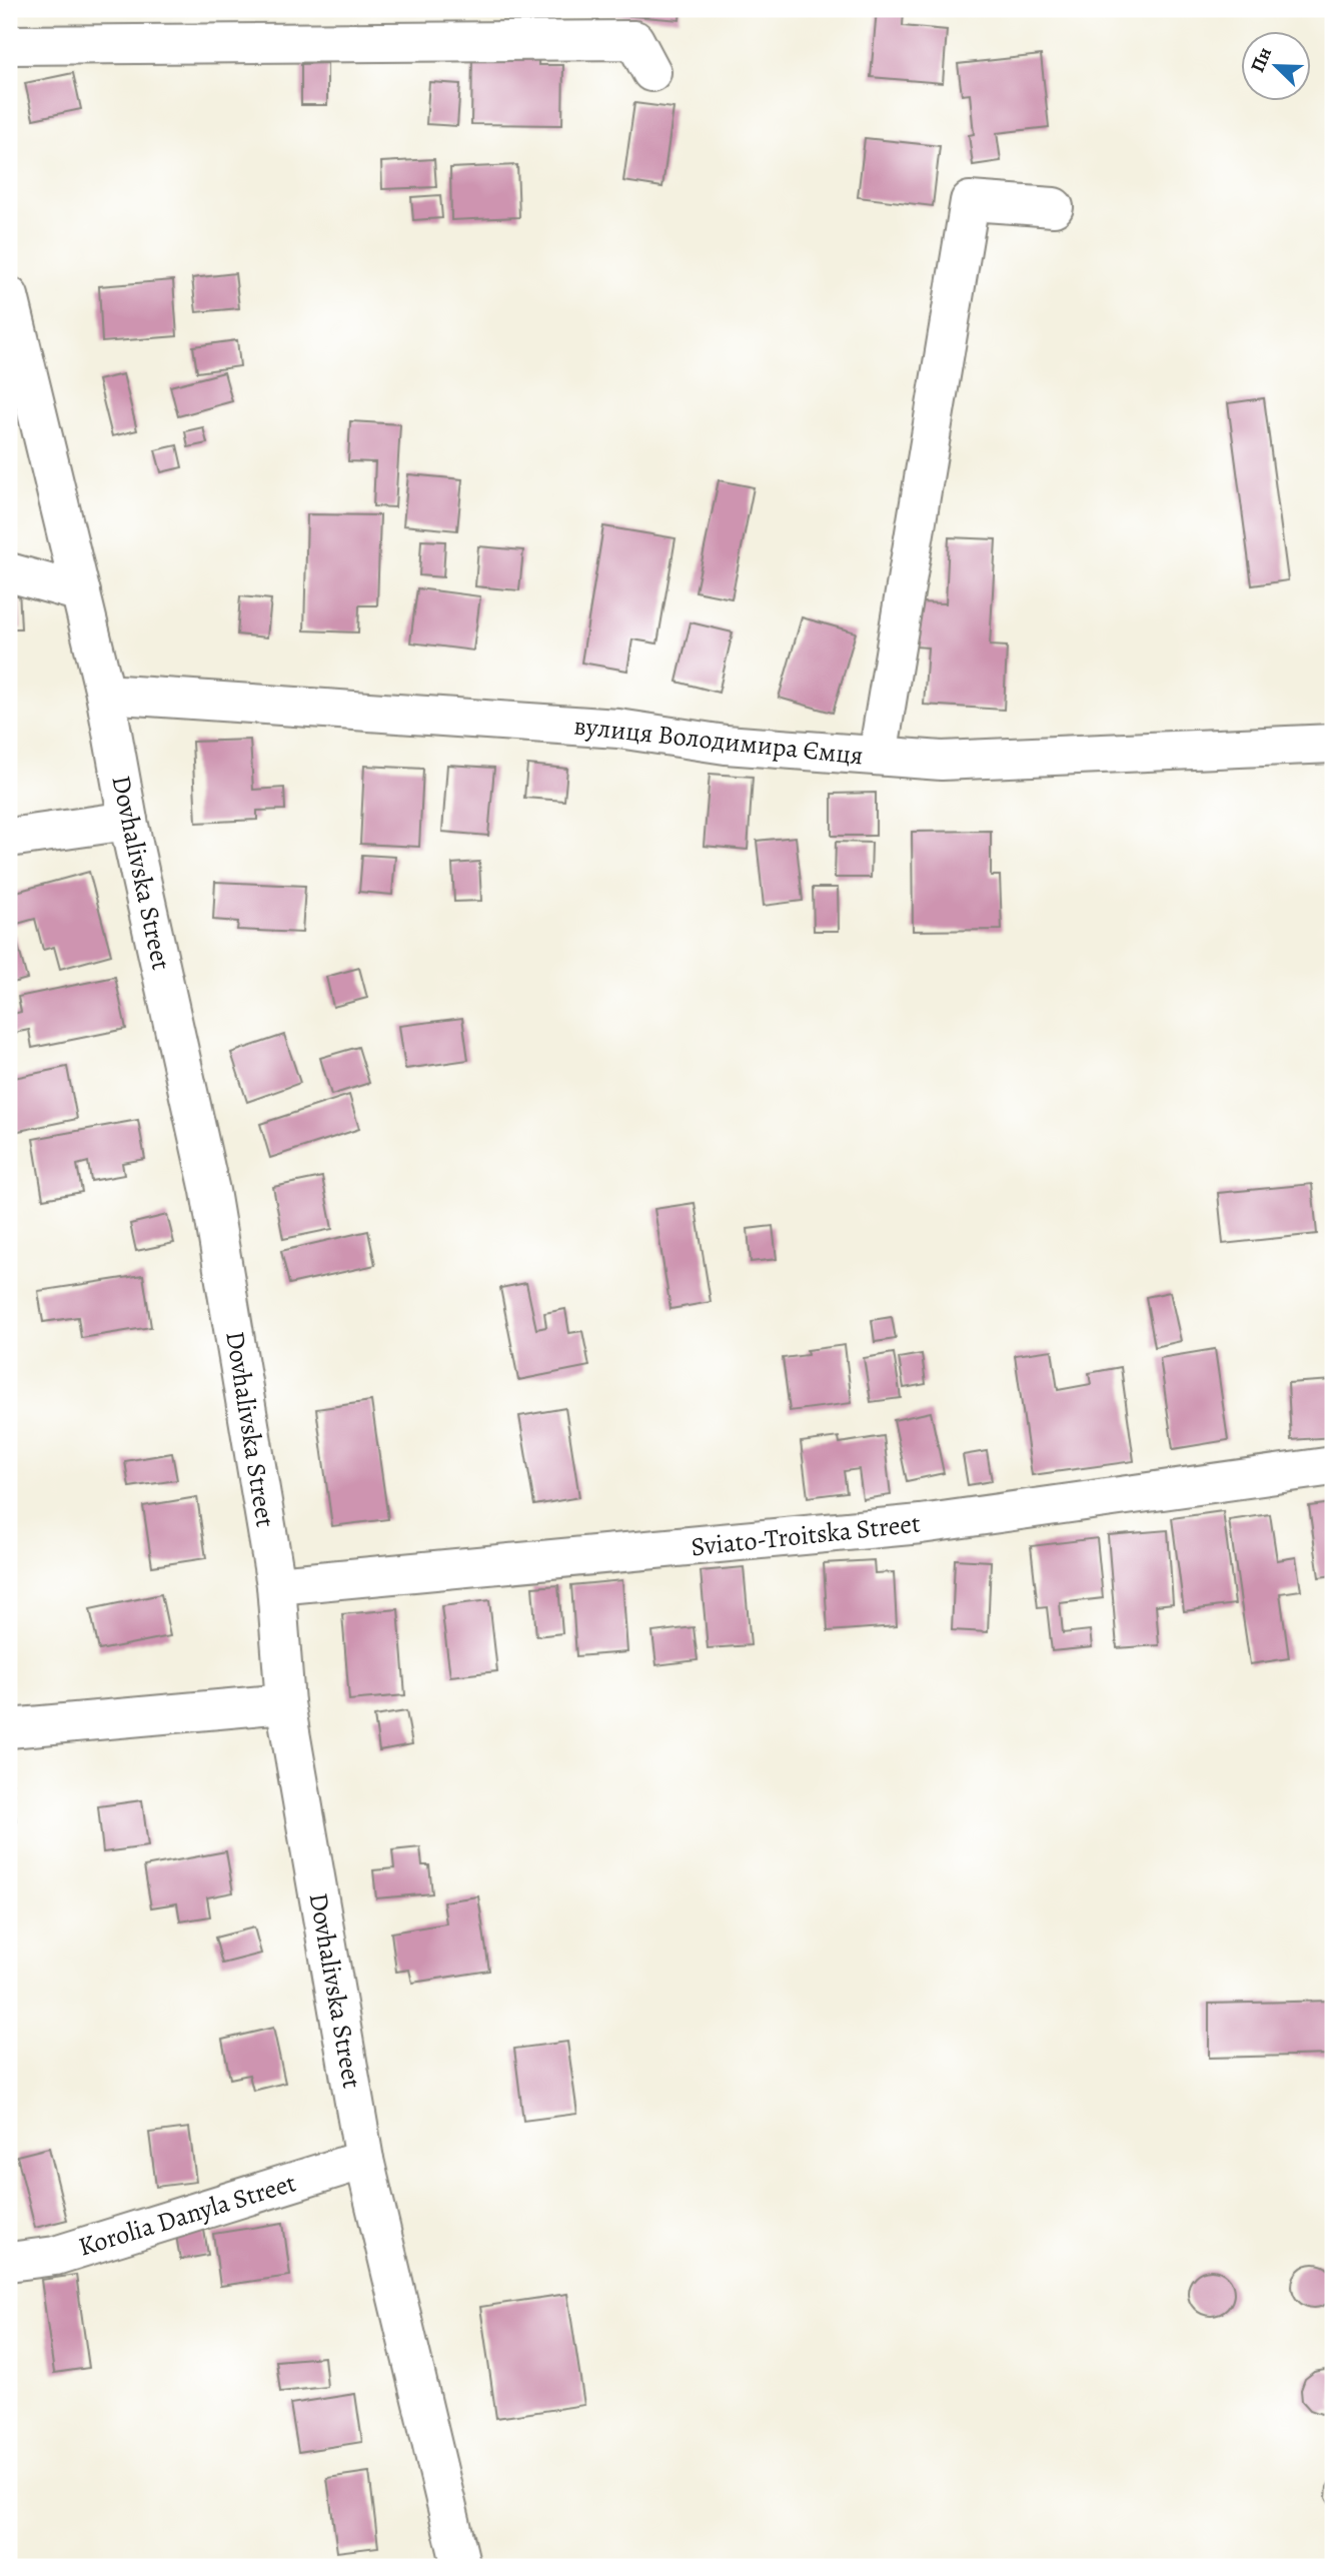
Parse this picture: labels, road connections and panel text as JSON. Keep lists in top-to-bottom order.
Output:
{
  "streets": {
    "street": [
      "вулиця Володимира Ємця",
      "Dovhalivska Street",
      "Sviato-Troitska Street",
      "Korolia Danyla Street"
    ]
  },
  "crossings": [
    ["вулиця Володимира Ємця", "Dovhalivska Street"],
    ["Dovhalivska Street", "Sviato-Troitska Street"],
    ["Dovhalivska Street", "Korolia Danyla Street"]
  ],
  "north": "top left"
}
